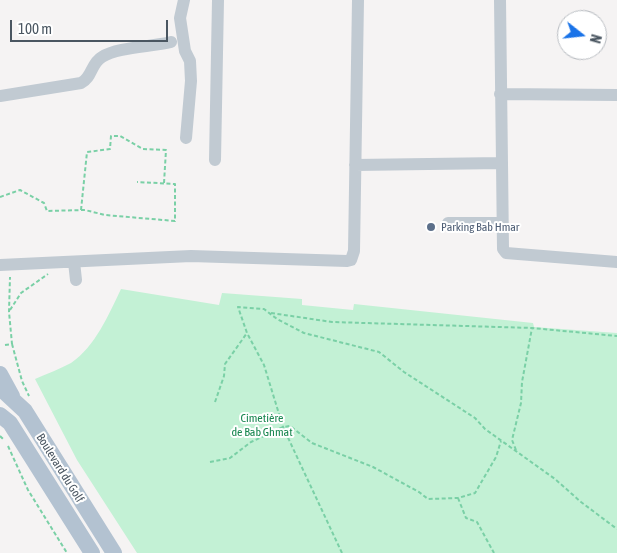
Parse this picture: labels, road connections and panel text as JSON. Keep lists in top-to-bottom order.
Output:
{
  "streets": {
    "main road": ["Boulevard du Golf"]
  },
  "parks": ["Cimetière de Bab Ghmat"],
  "places": ["Parking Bab Hmar"],
  "scale_bar": "100 m",
  "north": "right"
}
